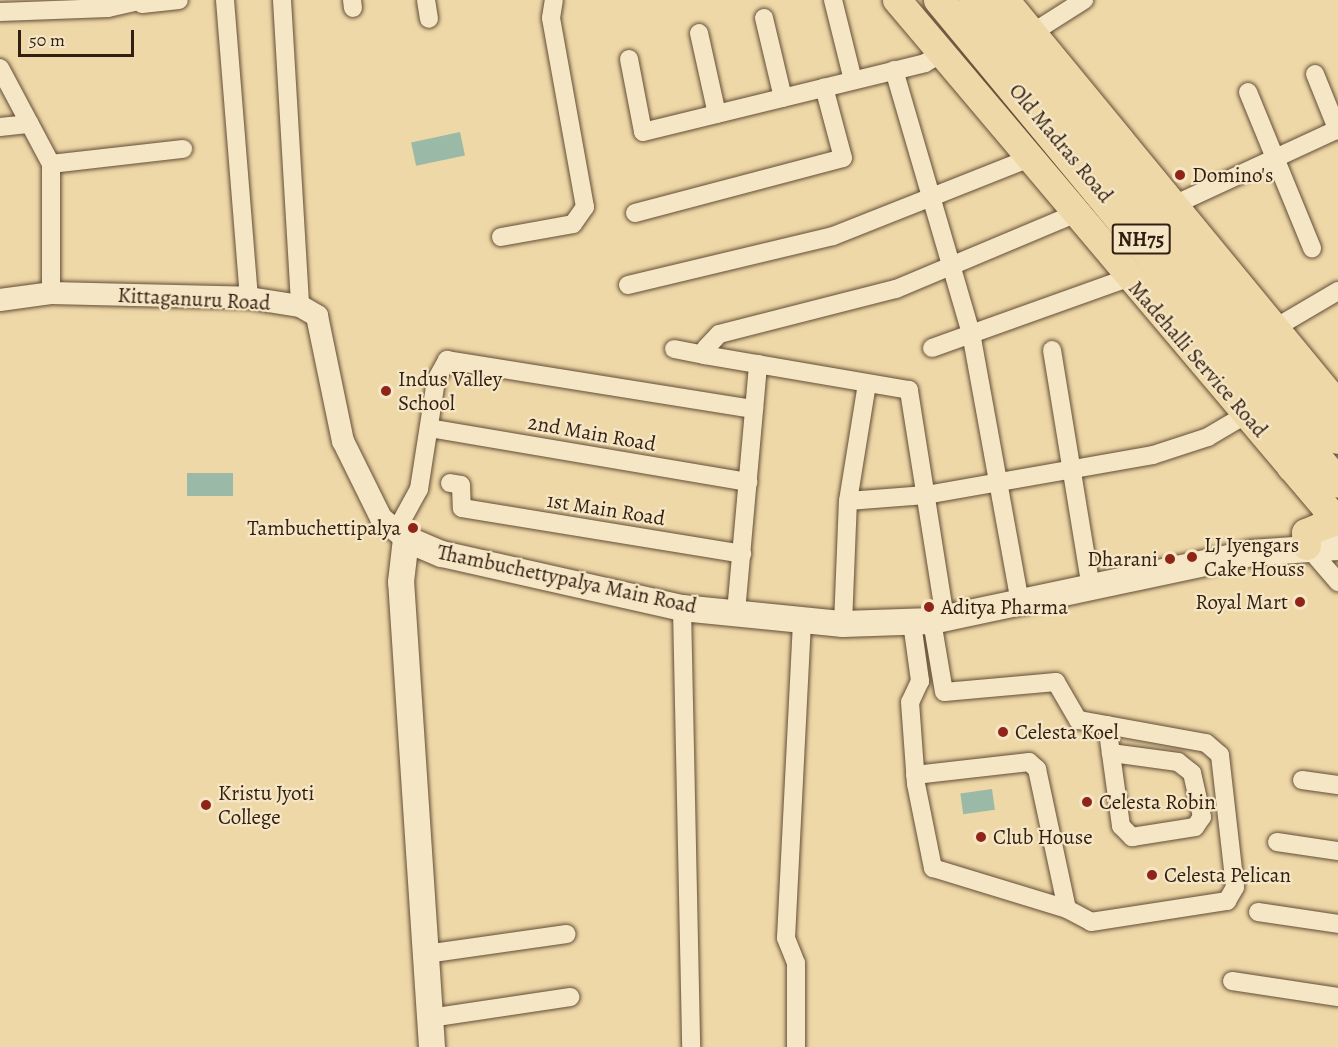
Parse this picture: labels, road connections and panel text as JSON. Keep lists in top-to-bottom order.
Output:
{
  "streets": {
    "highway": ["Old Madras Road", "NH75"],
    "main road": ["Madehalli Service Road", "Thambuchettypalya Main Road"],
    "street": ["Kittaganuru Road", "2nd Main Road", "1st Main Road"]
  },
  "crossings": [
    ["Kittaganuru Road", "Thambuchettypalya Main Road"],
    ["Madehalli Service Road", "Thambuchettypalya Main Road"]
  ],
  "places": [
    "Domino's",
    "Indus Valley School",
    "Tambuchettipalya",
    "LJ Iyengars Cake Houss",
    "Dharani",
    "Royal Mart",
    "Aditya Pharma",
    "Celesta Koel",
    "Celesta Robin",
    "Kristu Jyoti College",
    "Club House",
    "Celesta Pelican"
  ],
  "scale_bar": "50 m"
}
